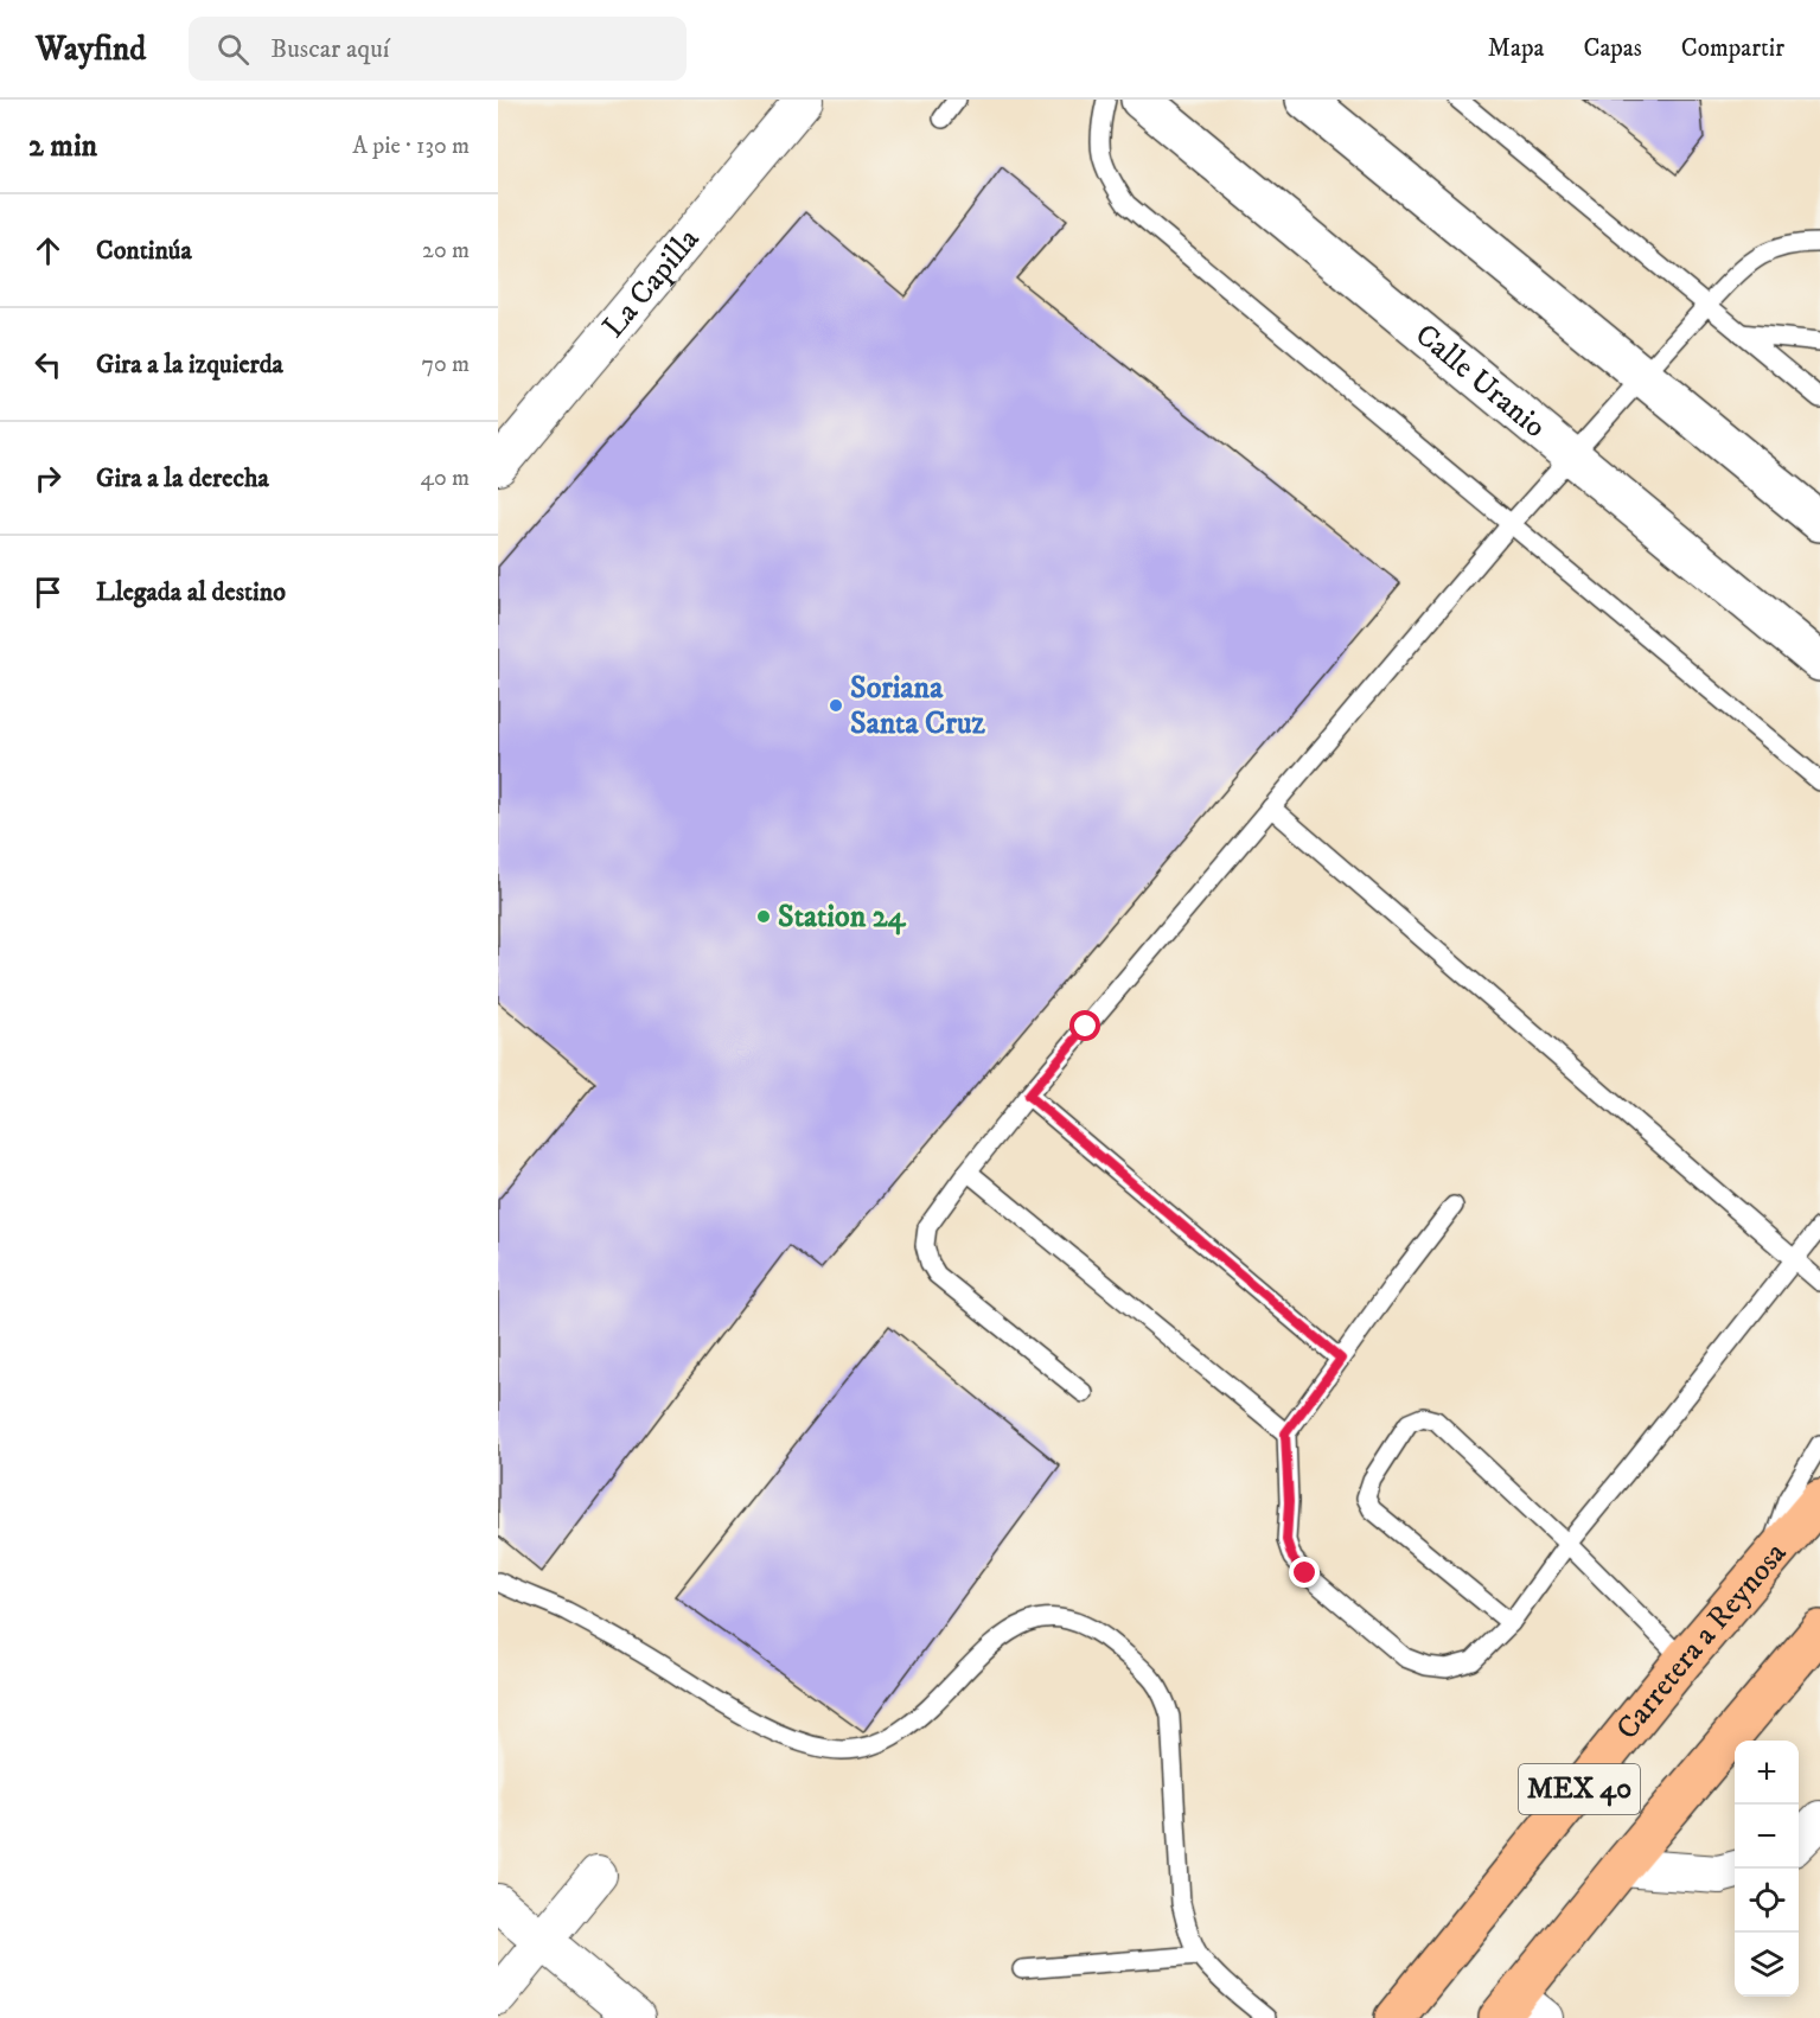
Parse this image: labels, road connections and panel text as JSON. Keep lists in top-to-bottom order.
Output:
{
  "streets": {
    "main road": ["Carretera a Reynosa", "MEX 40"],
    "street": ["La Capilla", "Calle Uranio"]
  },
  "places": ["Soriana Santa Cruz", "Station 24"],
  "page": {
    "header": "Wayfind",
    "search": "Buscar aquí",
    "nav": ["Mapa", "Capas", "Compartir"],
    "heading": ["2 min", "A pie · 130 m"],
    "list": [
      ["Continúa", "20 m"],
      ["Gira a la izquierda", "70 m"],
      ["Gira a la derecha", "40 m"],
      "Llegada al destino"
    ],
    "map_buttons": ["+", "−"]
  }
}
